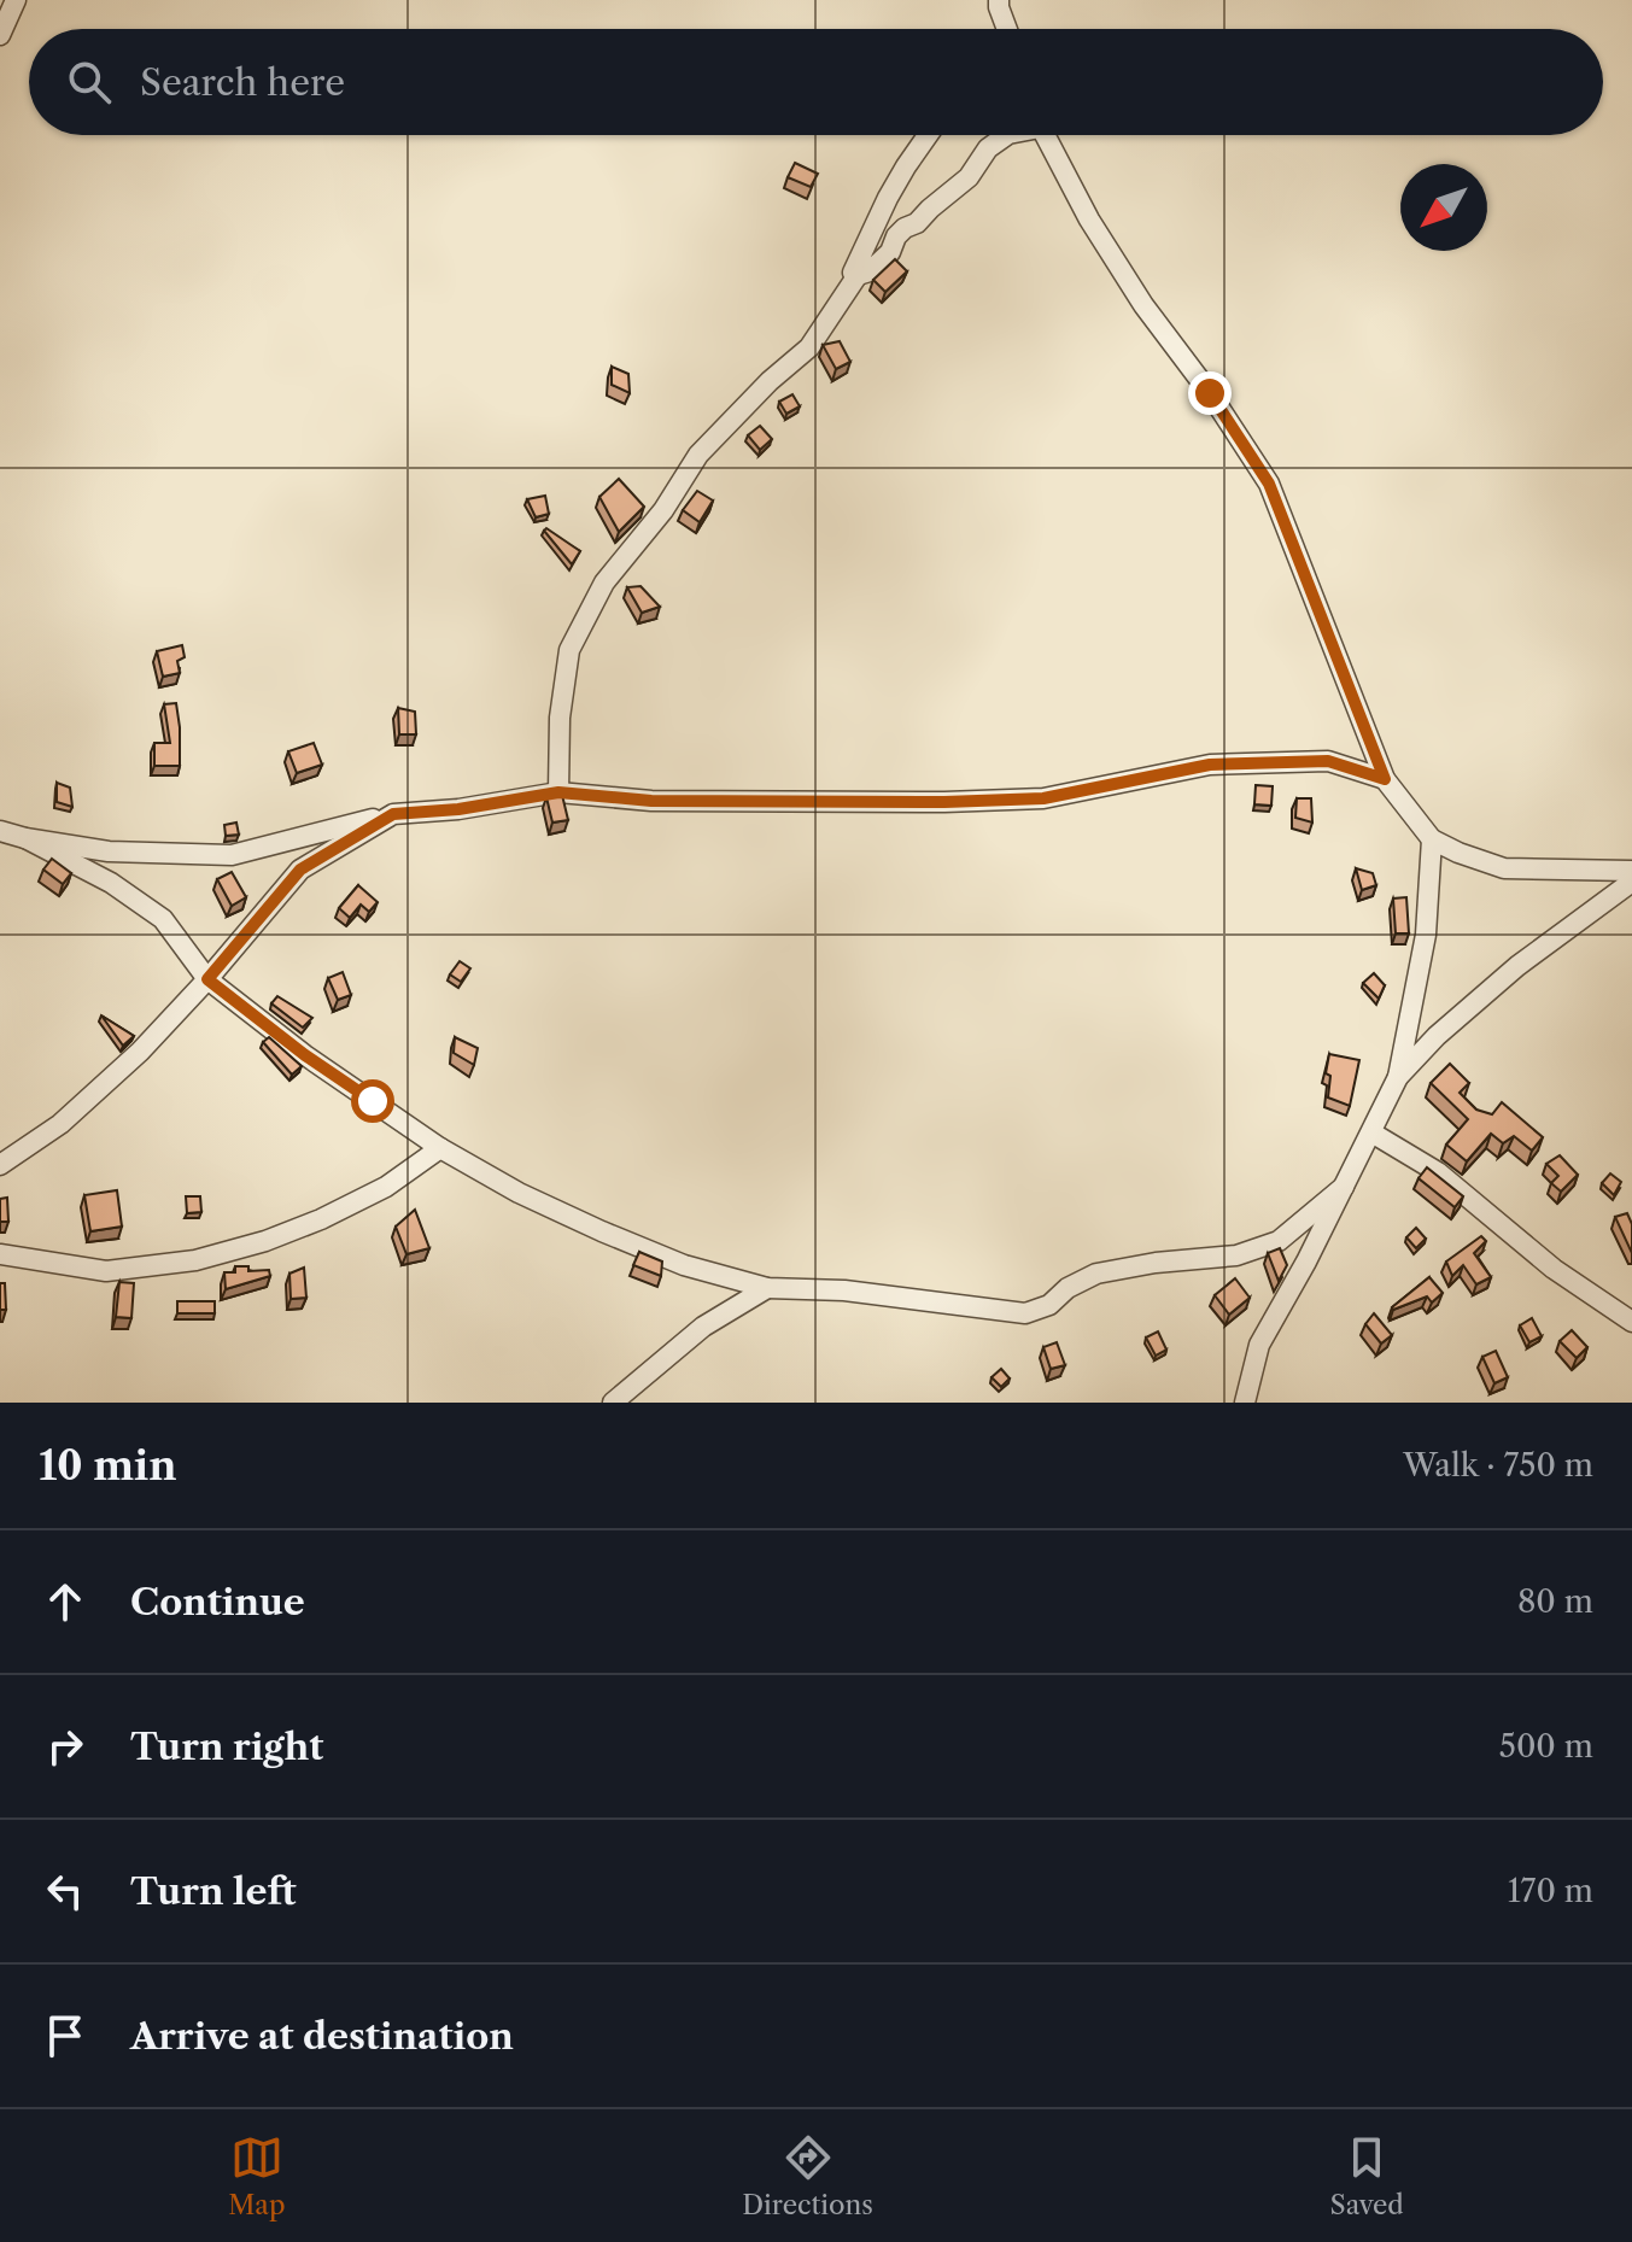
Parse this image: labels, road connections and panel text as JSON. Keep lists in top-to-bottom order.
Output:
{
  "north": "bottom left",
  "page": {
    "search": "Search here",
    "heading": ["10 min", "Walk · 750 m"],
    "list": [
      ["Continue", "80 m"],
      ["Turn right", "500 m"],
      ["Turn left", "170 m"],
      "Arrive at destination"
    ],
    "nav": ["Map", "Directions", "Saved"]
  }
}
